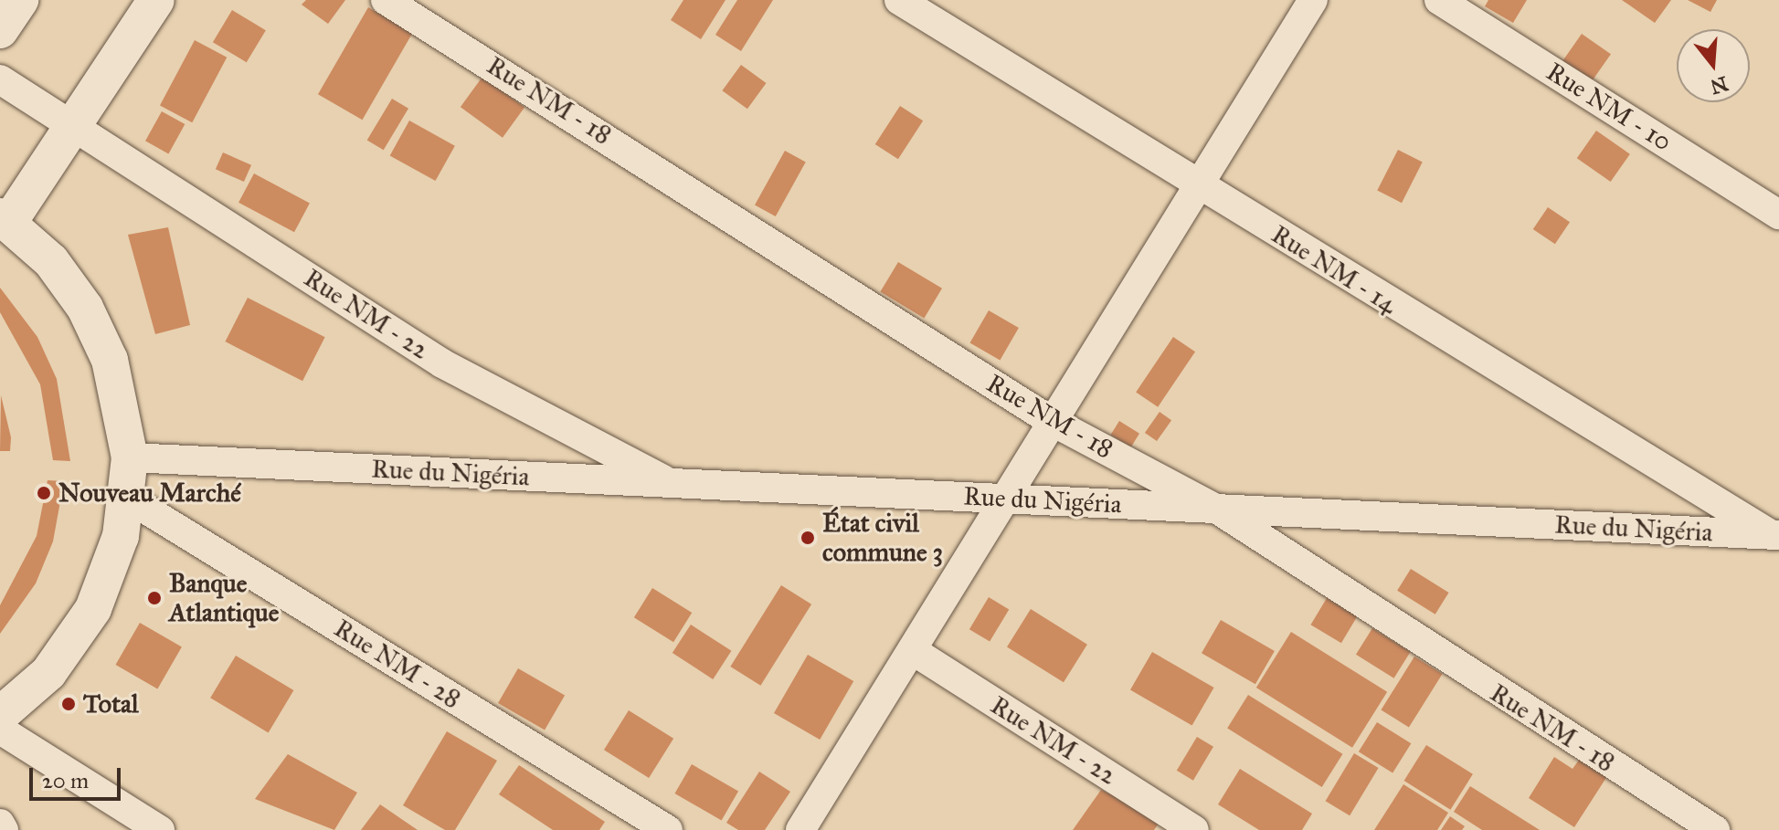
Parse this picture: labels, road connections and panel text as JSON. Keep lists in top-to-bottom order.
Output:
{
  "streets": {
    "street": [
      "Rue NM - 18",
      "Rue NM - 10",
      "Rue NM - 14",
      "Rue NM - 22",
      "Rue du Nigéria",
      "Rue NM - 28"
    ]
  },
  "crossings": [
    ["Rue NM - 18", "Rue du Nigéria"],
    ["Rue NM - 14", "Rue du Nigéria"],
    ["Rue NM - 22", "Rue du Nigéria"]
  ],
  "places": [
    "Nouveau Marché",
    "État civil commune 3",
    "Banque Atlantique",
    "Total"
  ],
  "scale_bar": "20 m",
  "north": "bottom"
}
